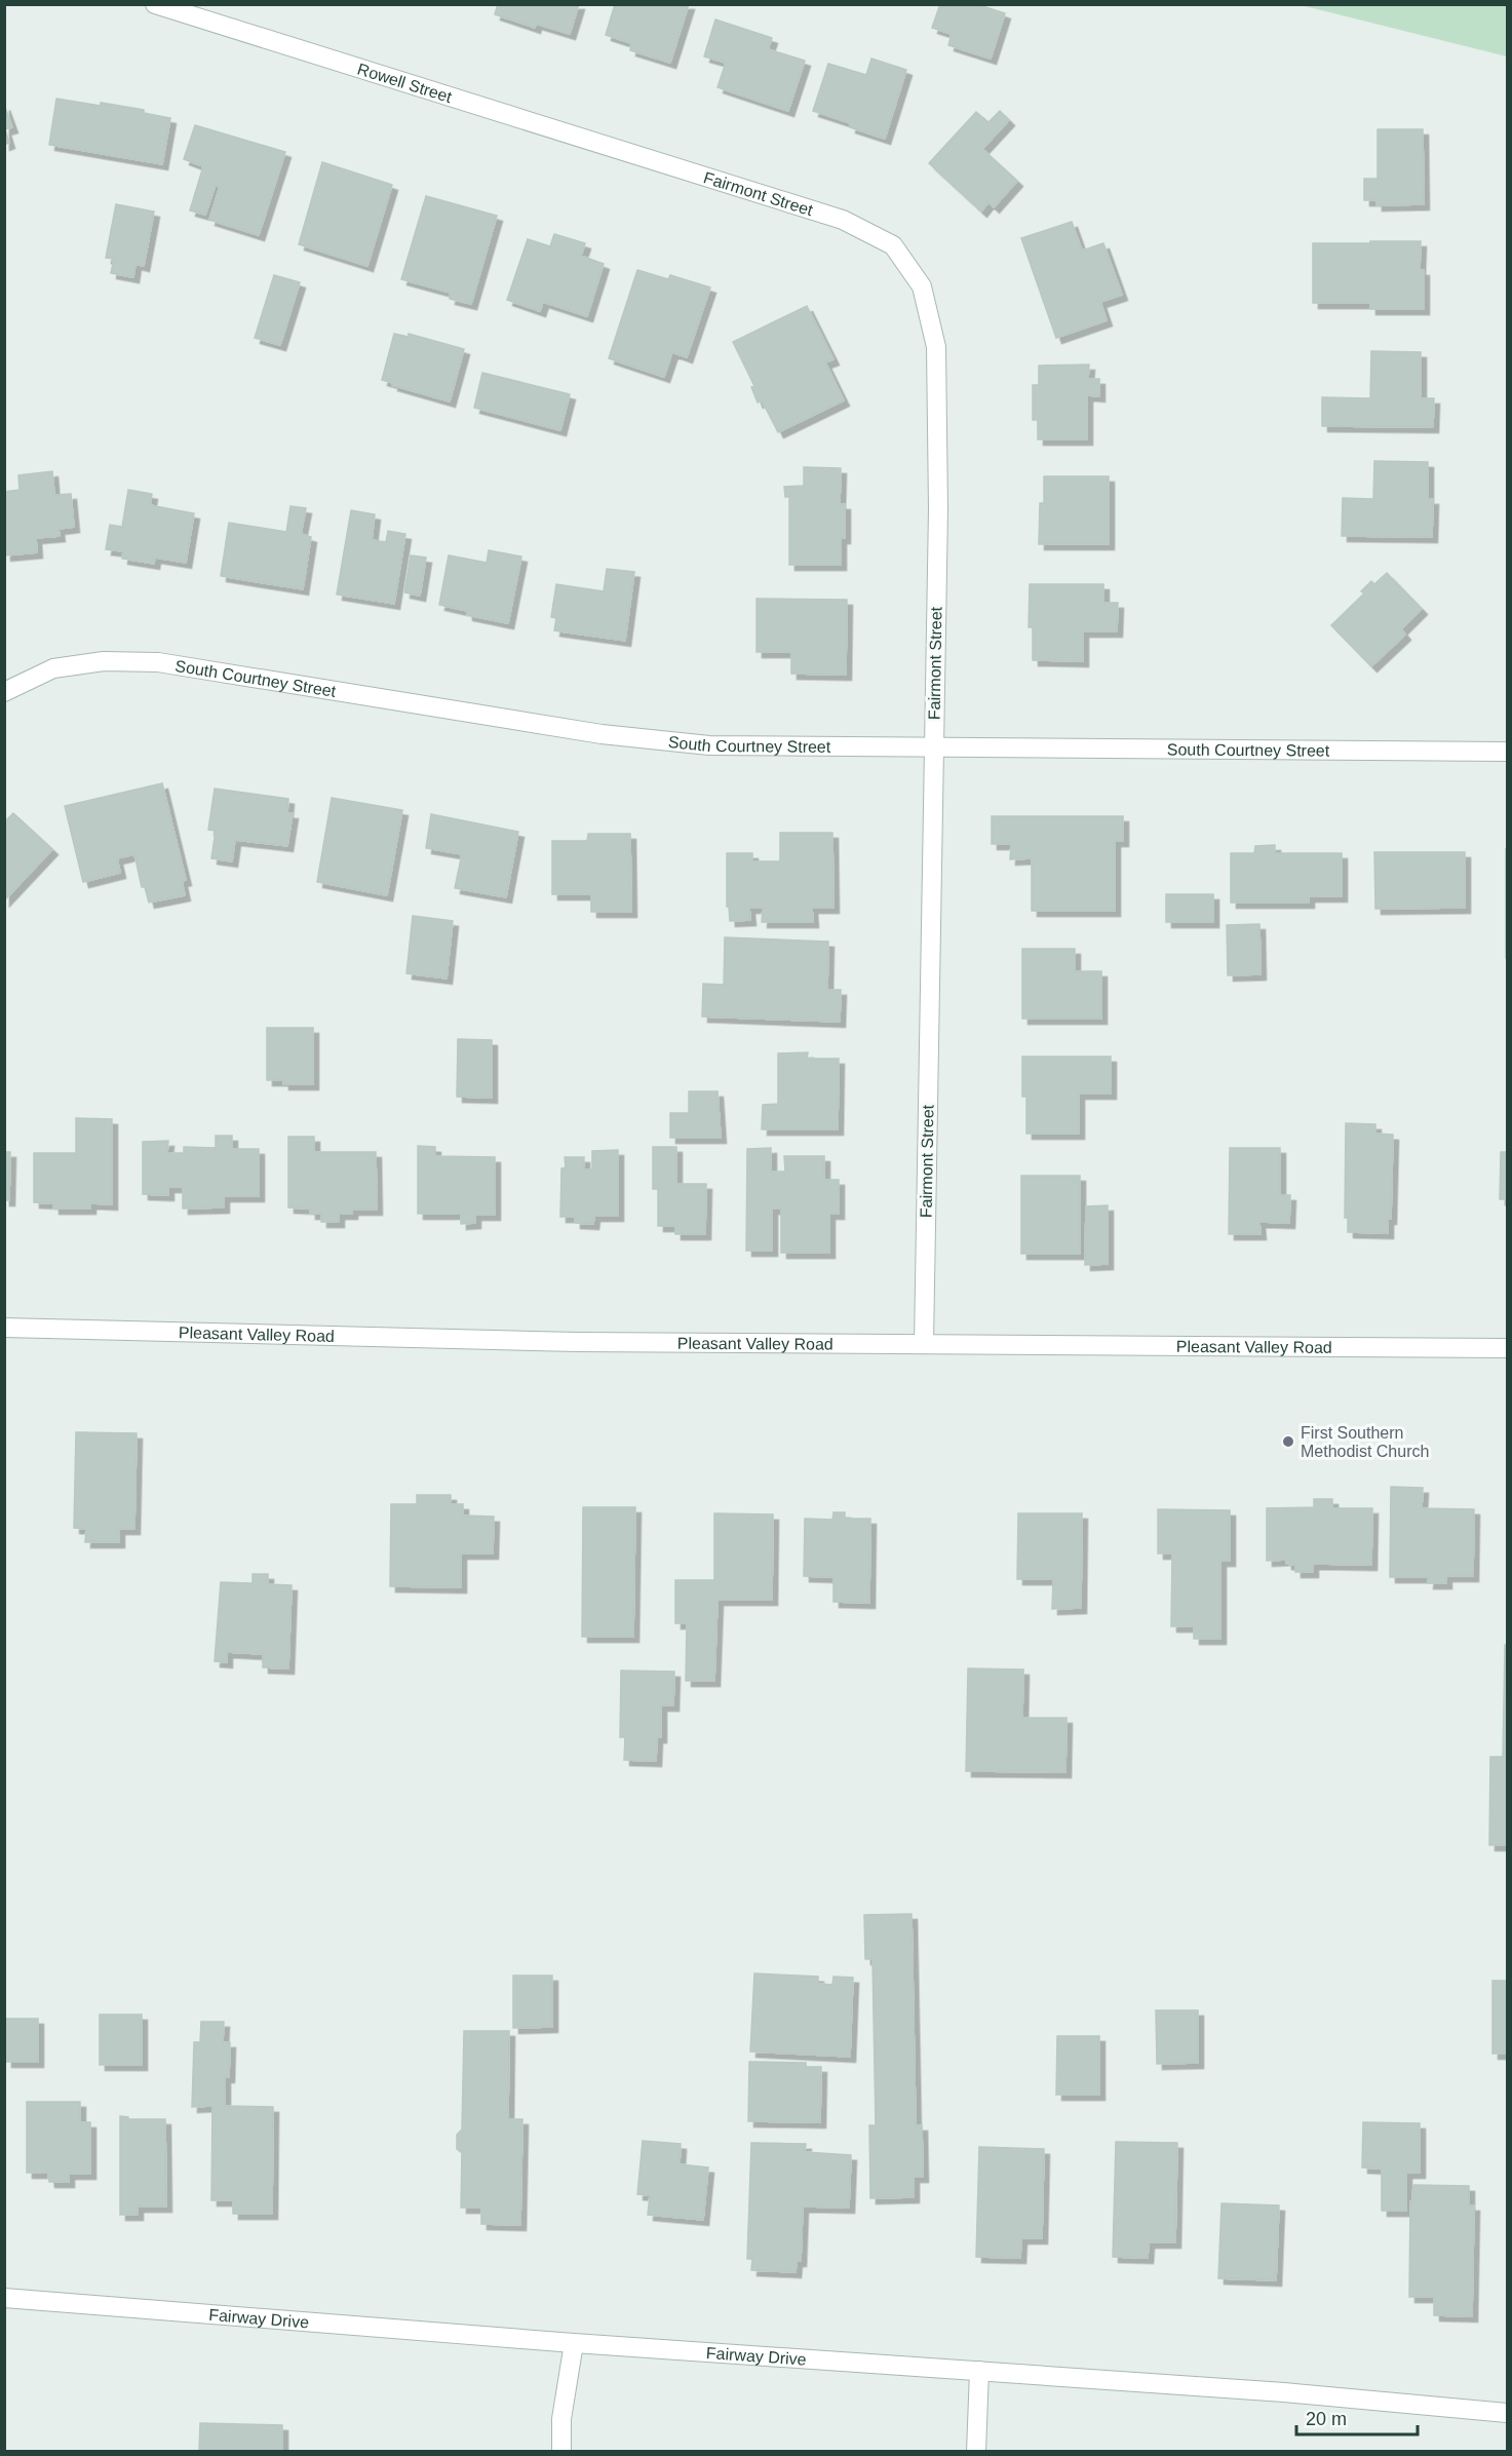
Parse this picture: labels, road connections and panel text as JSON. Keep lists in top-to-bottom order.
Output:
{
  "streets": {
    "street": [
      "Rowell Street",
      "Fairmont Street",
      "South Courtney Street",
      "Pleasant Valley Road",
      "Fairway Drive"
    ]
  },
  "crossings": [
    ["Rowell Street", "Fairmont Street"],
    ["Fairmont Street", "South Courtney Street"],
    ["Fairmont Street", "Pleasant Valley Road"]
  ],
  "places": ["First Southern Methodist Church"],
  "scale_bar": "20 m"
}
